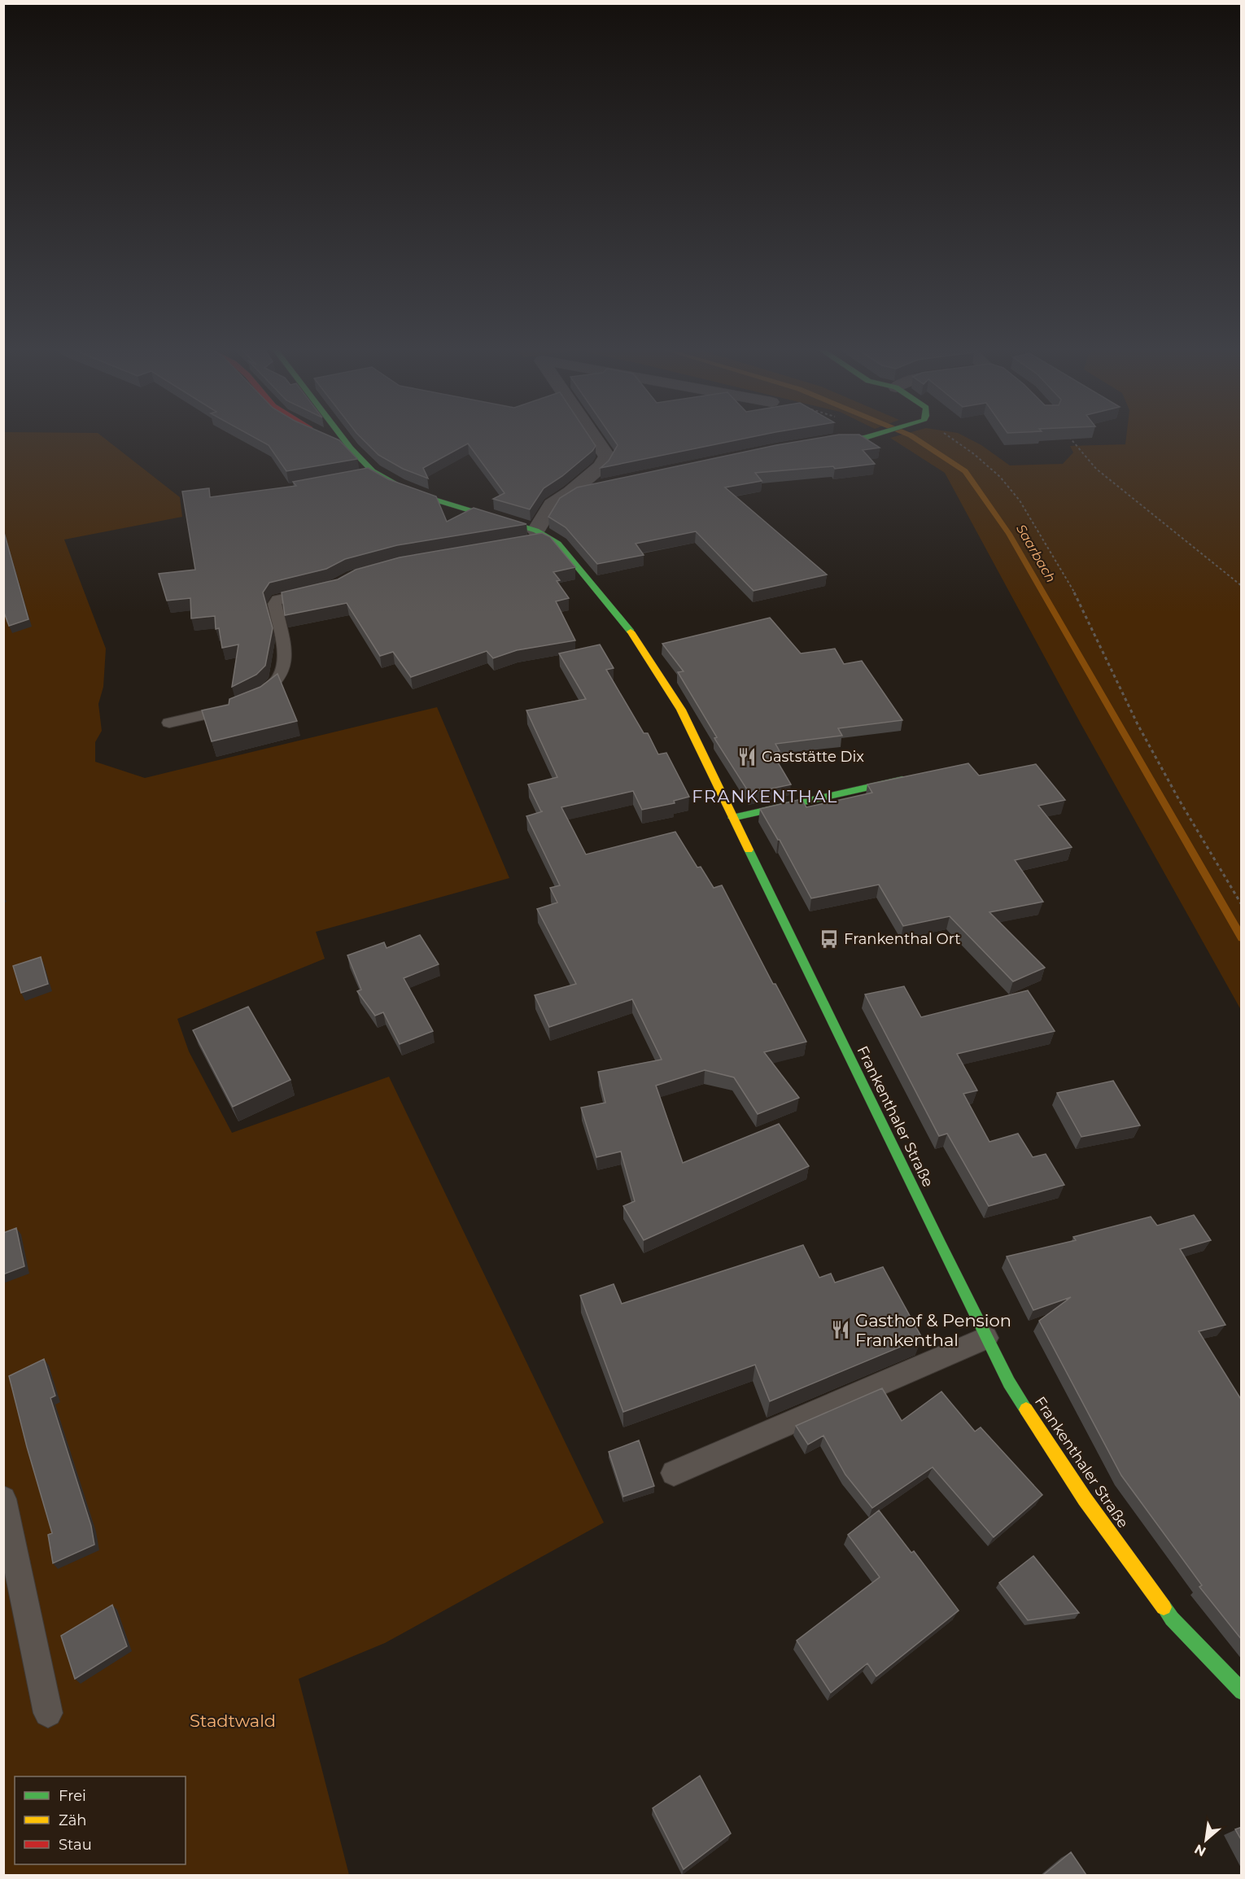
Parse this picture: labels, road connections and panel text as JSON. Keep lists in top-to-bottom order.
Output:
{
  "streets": {
    "main road": ["Frankenthaler Straße"]
  },
  "districts": ["FRANKENTHAL"],
  "water": ["Saarbach"],
  "parks": ["Stadtwald"],
  "places": {
    "restaurant": ["Gaststätte Dix", "Gasthof & Pension Frankenthal"],
    "bus stop": ["Frankenthal Ort"]
  },
  "legend": ["Frei", "Zäh", "Stau"],
  "north": "bottom left"
}
